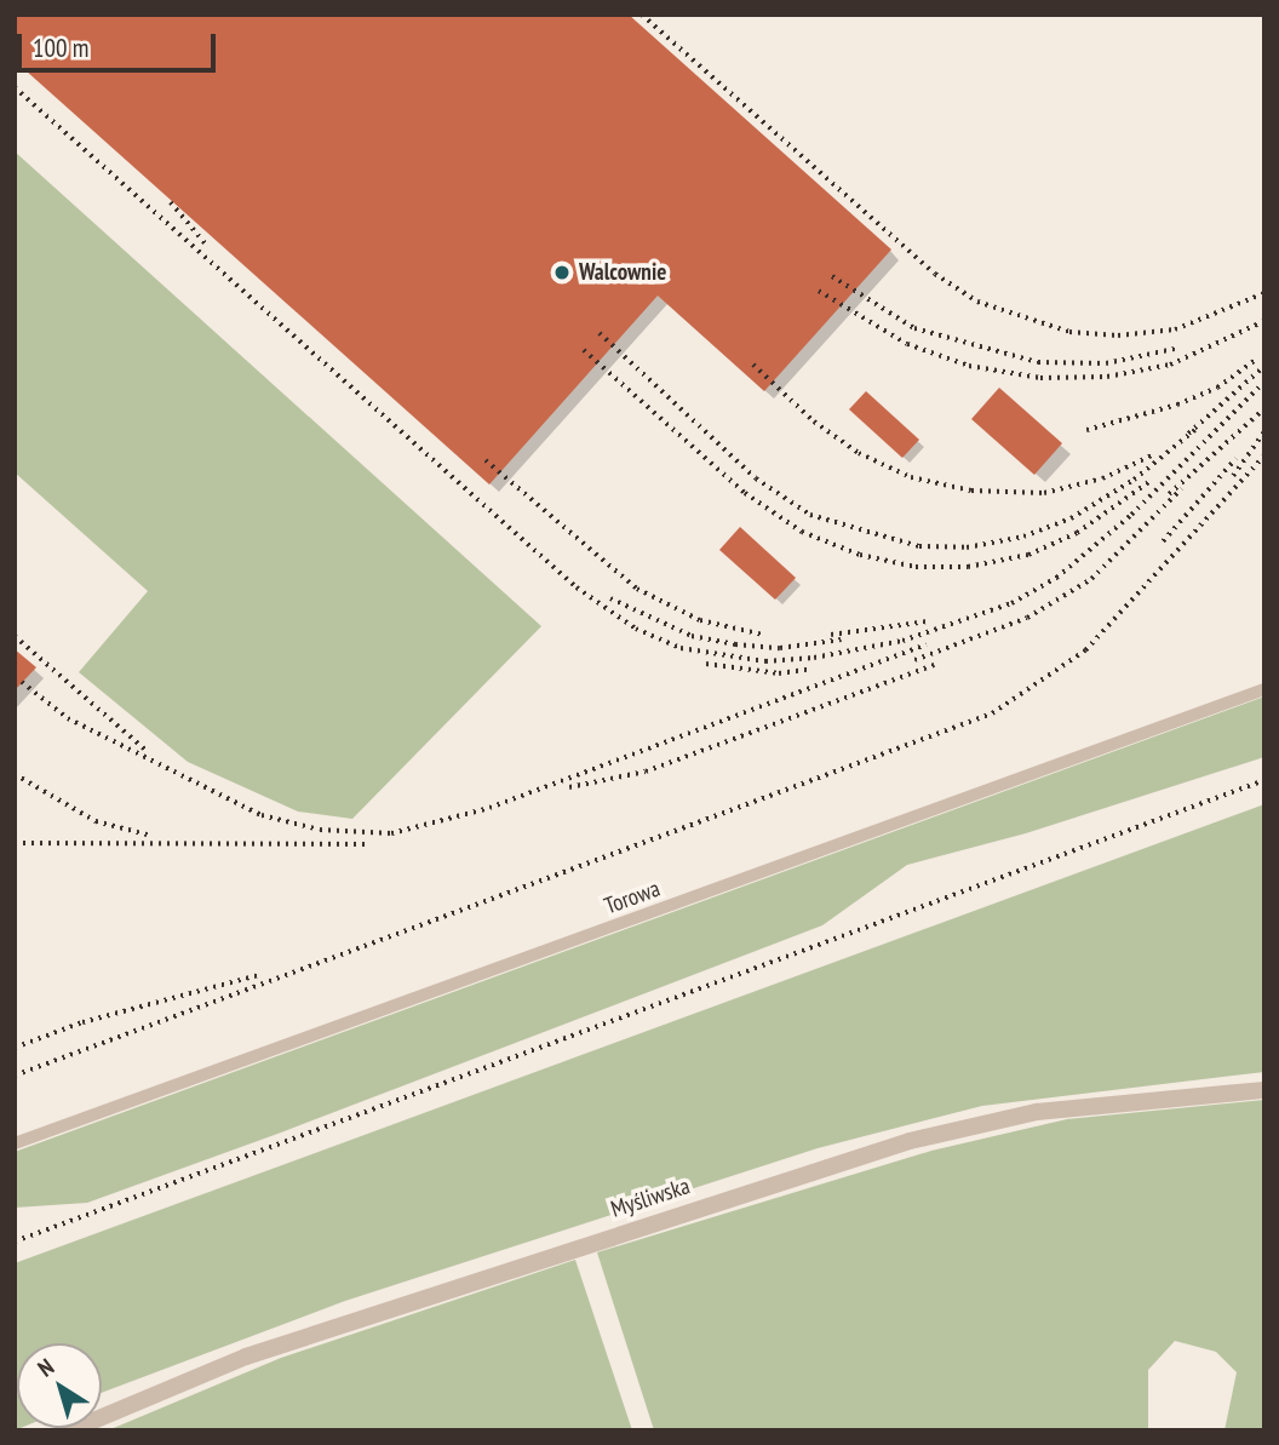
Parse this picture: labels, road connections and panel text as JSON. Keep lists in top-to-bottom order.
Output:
{
  "streets": {
    "street": ["Torowa", "Myśliwska"]
  },
  "places": ["Walcownie"],
  "scale_bar": "100 m",
  "north": "top left"
}
